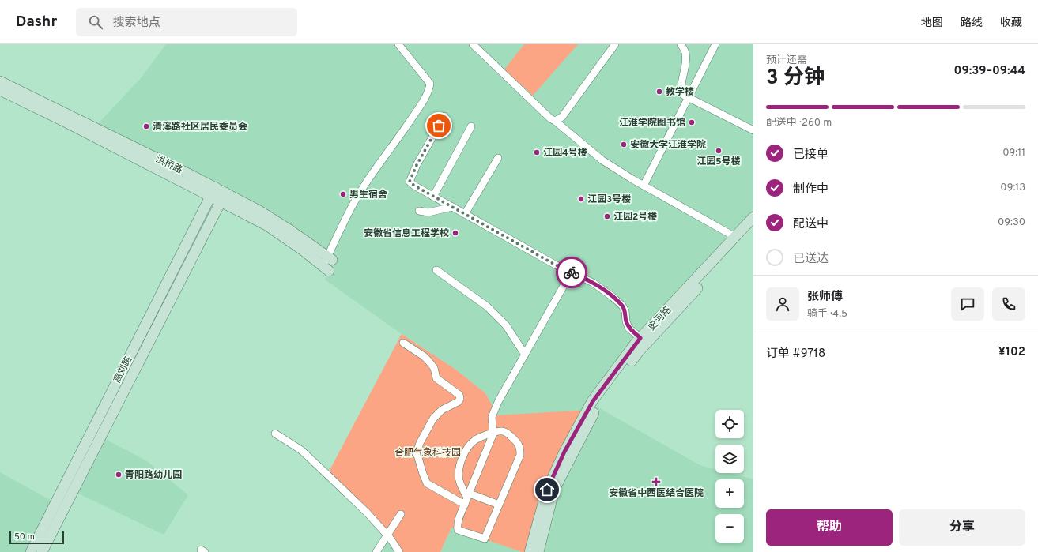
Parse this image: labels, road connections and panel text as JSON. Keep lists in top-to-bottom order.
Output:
{
  "streets": {
    "street": ["洪桥路", "史河路", "高刘路"]
  },
  "crossings": [
    ["洪桥路", "高刘路"]
  ],
  "parks": ["合肥气象科技园"],
  "places": {
    "other": [
      "教学楼",
      "江淮学院图书馆",
      "清溪路社区居民委员会",
      "安徽大学江淮学院",
      "江园5号楼",
      "江园4号楼",
      "男生宿舍",
      "江园3号楼",
      "江园2号楼",
      "安徽省信息工程学校",
      "青阳路幼儿园"
    ],
    "health": ["安徽省中西医结合医院"]
  },
  "scale_bar": "50 m",
  "page": {
    "header": "Dashr",
    "search": "搜索地点",
    "nav": ["地图", "路线", "收藏"],
    "heading": ["3 分钟", "预计还需", "09:39–09:44"],
    "panel": [
      "张师傅",
      "骑手 · 4.5",
      "订单 #9718",
      "¥102"
    ],
    "bar": "配送中 · 260 m",
    "list": [
      ["已接单", "09:11"],
      ["制作中", "09:13"],
      ["配送中", "09:30"],
      "已送达"
    ],
    "map_buttons": ["+", "−"],
    "buttons": ["帮助", "分享"],
    "scale": "50 m"
  }
}
